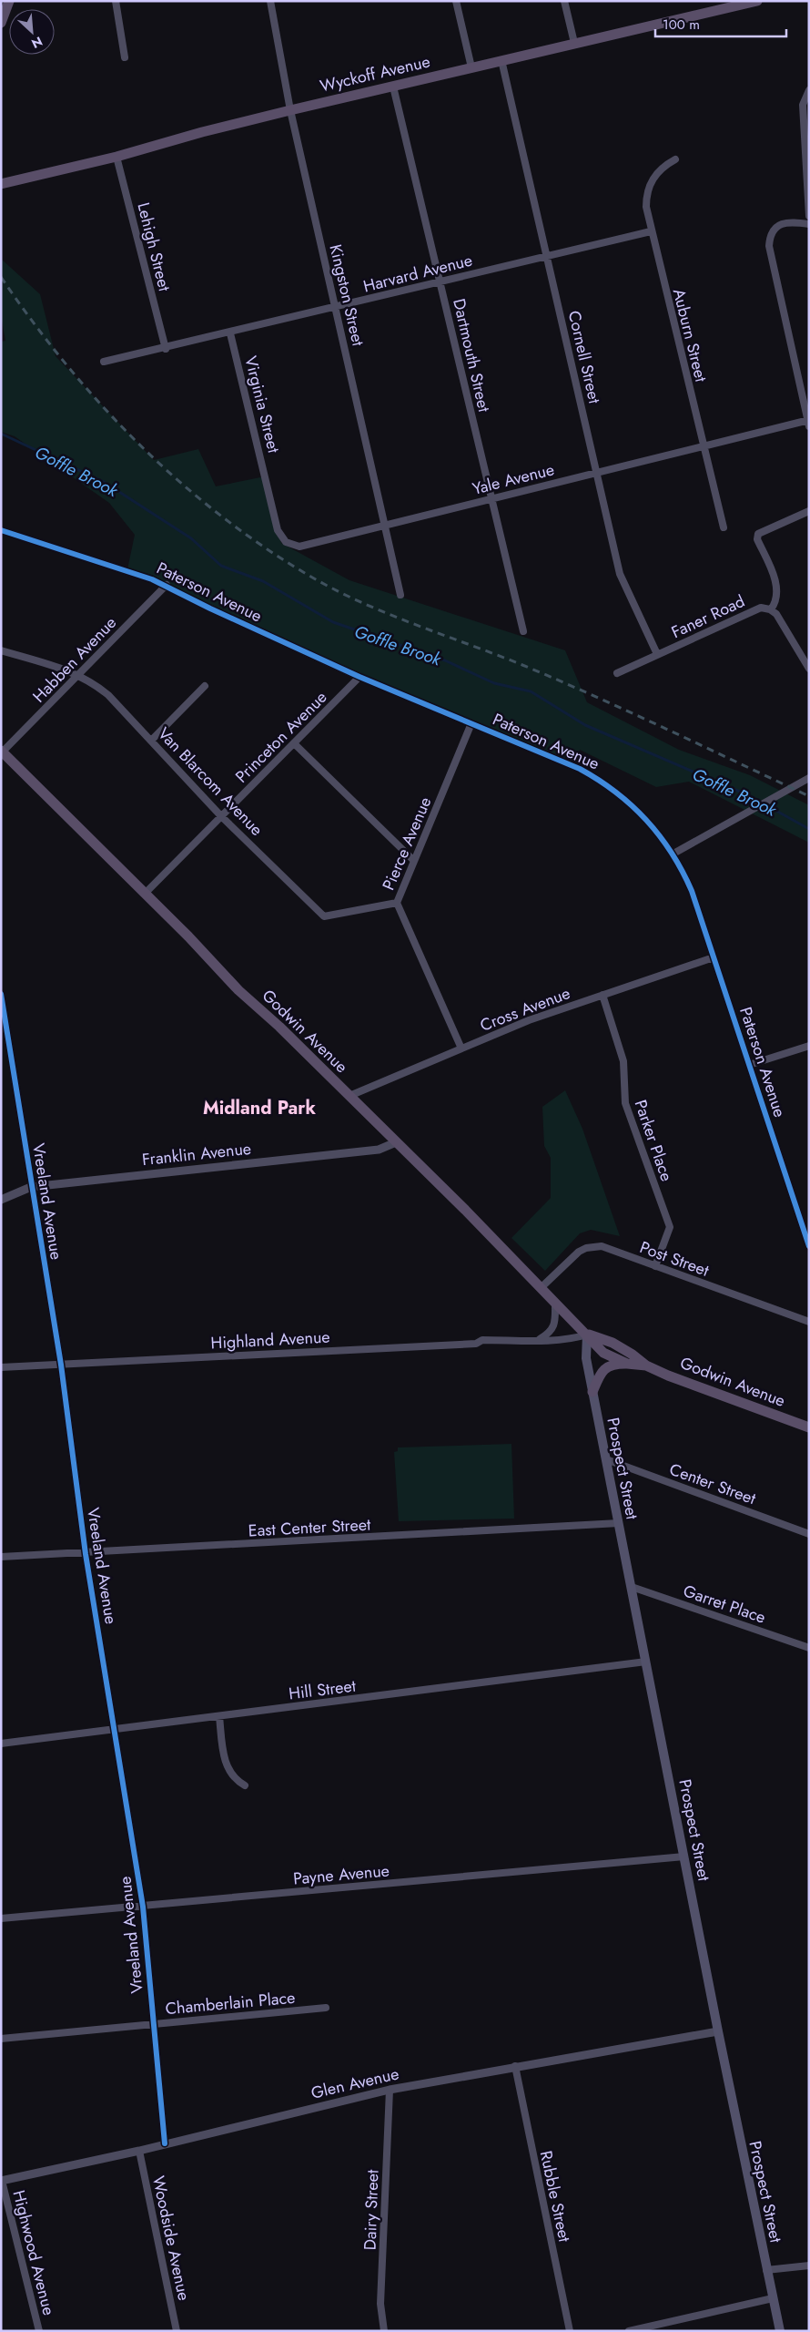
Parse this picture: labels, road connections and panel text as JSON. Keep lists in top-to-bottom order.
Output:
{
  "streets": {
    "main road": ["Wyckoff Avenue", "Godwin Avenue", "Prospect Street"],
    "street": [
      "Lehigh Street",
      "Harvard Avenue",
      "Kingston Street",
      "Auburn Street",
      "Dartmouth Street",
      "Cornell Street",
      "Virginia Street",
      "Yale Avenue",
      "Paterson Avenue",
      "Faner Road",
      "Habben Avenue",
      "Princeton Avenue",
      "Van Blarcom Avenue",
      "Pierce Avenue",
      "Cross Avenue",
      "Parker Place",
      "Franklin Avenue",
      "Vreeland Avenue",
      "Post Street",
      "Highland Avenue",
      "Center Street",
      "East Center Street",
      "Garret Place",
      "Hill Street",
      "Payne Avenue",
      "Chamberlain Place",
      "Glen Avenue",
      "Rubble Street",
      "Dairy Street",
      "Woodside Avenue",
      "Highwood Avenue"
    ]
  },
  "crossings": [
    ["Wyckoff Avenue", "Lehigh Street"],
    ["Wyckoff Avenue", "Kingston Street"],
    ["Wyckoff Avenue", "Dartmouth Street"],
    ["Wyckoff Avenue", "Cornell Street"],
    ["Lehigh Street", "Harvard Avenue"],
    ["Harvard Avenue", "Kingston Street"],
    ["Harvard Avenue", "Auburn Street"],
    ["Harvard Avenue", "Dartmouth Street"],
    ["Harvard Avenue", "Cornell Street"],
    ["Harvard Avenue", "Virginia Street"],
    ["Kingston Street", "Yale Avenue"],
    ["Auburn Street", "Yale Avenue"],
    ["Dartmouth Street", "Yale Avenue"],
    ["Cornell Street", "Yale Avenue"],
    ["Cornell Street", "Faner Road"],
    ["Virginia Street", "Yale Avenue"],
    ["Paterson Avenue", "Habben Avenue"],
    ["Paterson Avenue", "Princeton Avenue"],
    ["Paterson Avenue", "Pierce Avenue"],
    ["Paterson Avenue", "Cross Avenue"],
    ["Habben Avenue", "Van Blarcom Avenue"],
    ["Habben Avenue", "Godwin Avenue"],
    ["Princeton Avenue", "Van Blarcom Avenue"],
    ["Princeton Avenue", "Godwin Avenue"],
    ["Van Blarcom Avenue", "Pierce Avenue"],
    ["Pierce Avenue", "Cross Avenue"],
    ["Cross Avenue", "Godwin Avenue"],
    ["Cross Avenue", "Parker Place"],
    ["Godwin Avenue", "Franklin Avenue"],
    ["Godwin Avenue", "Post Street"],
    ["Godwin Avenue", "Highland Avenue"],
    ["Godwin Avenue", "Prospect Street"],
    ["Parker Place", "Post Street"],
    ["Franklin Avenue", "Vreeland Avenue"],
    ["Vreeland Avenue", "Highland Avenue"],
    ["Vreeland Avenue", "East Center Street"],
    ["Vreeland Avenue", "Hill Street"],
    ["Vreeland Avenue", "Payne Avenue"],
    ["Vreeland Avenue", "Chamberlain Place"],
    ["Vreeland Avenue", "Glen Avenue"],
    ["Highland Avenue", "Prospect Street"],
    ["Prospect Street", "Center Street"],
    ["Prospect Street", "East Center Street"],
    ["Prospect Street", "Garret Place"],
    ["Prospect Street", "Hill Street"],
    ["Prospect Street", "Payne Avenue"],
    ["Prospect Street", "Glen Avenue"],
    ["Glen Avenue", "Rubble Street"],
    ["Glen Avenue", "Dairy Street"],
    ["Glen Avenue", "Woodside Avenue"],
    ["Glen Avenue", "Highwood Avenue"]
  ],
  "districts": ["Midland Park"],
  "water": ["Goffle Brook"],
  "scale_bar": "100 m",
  "north": "bottom right"
}
